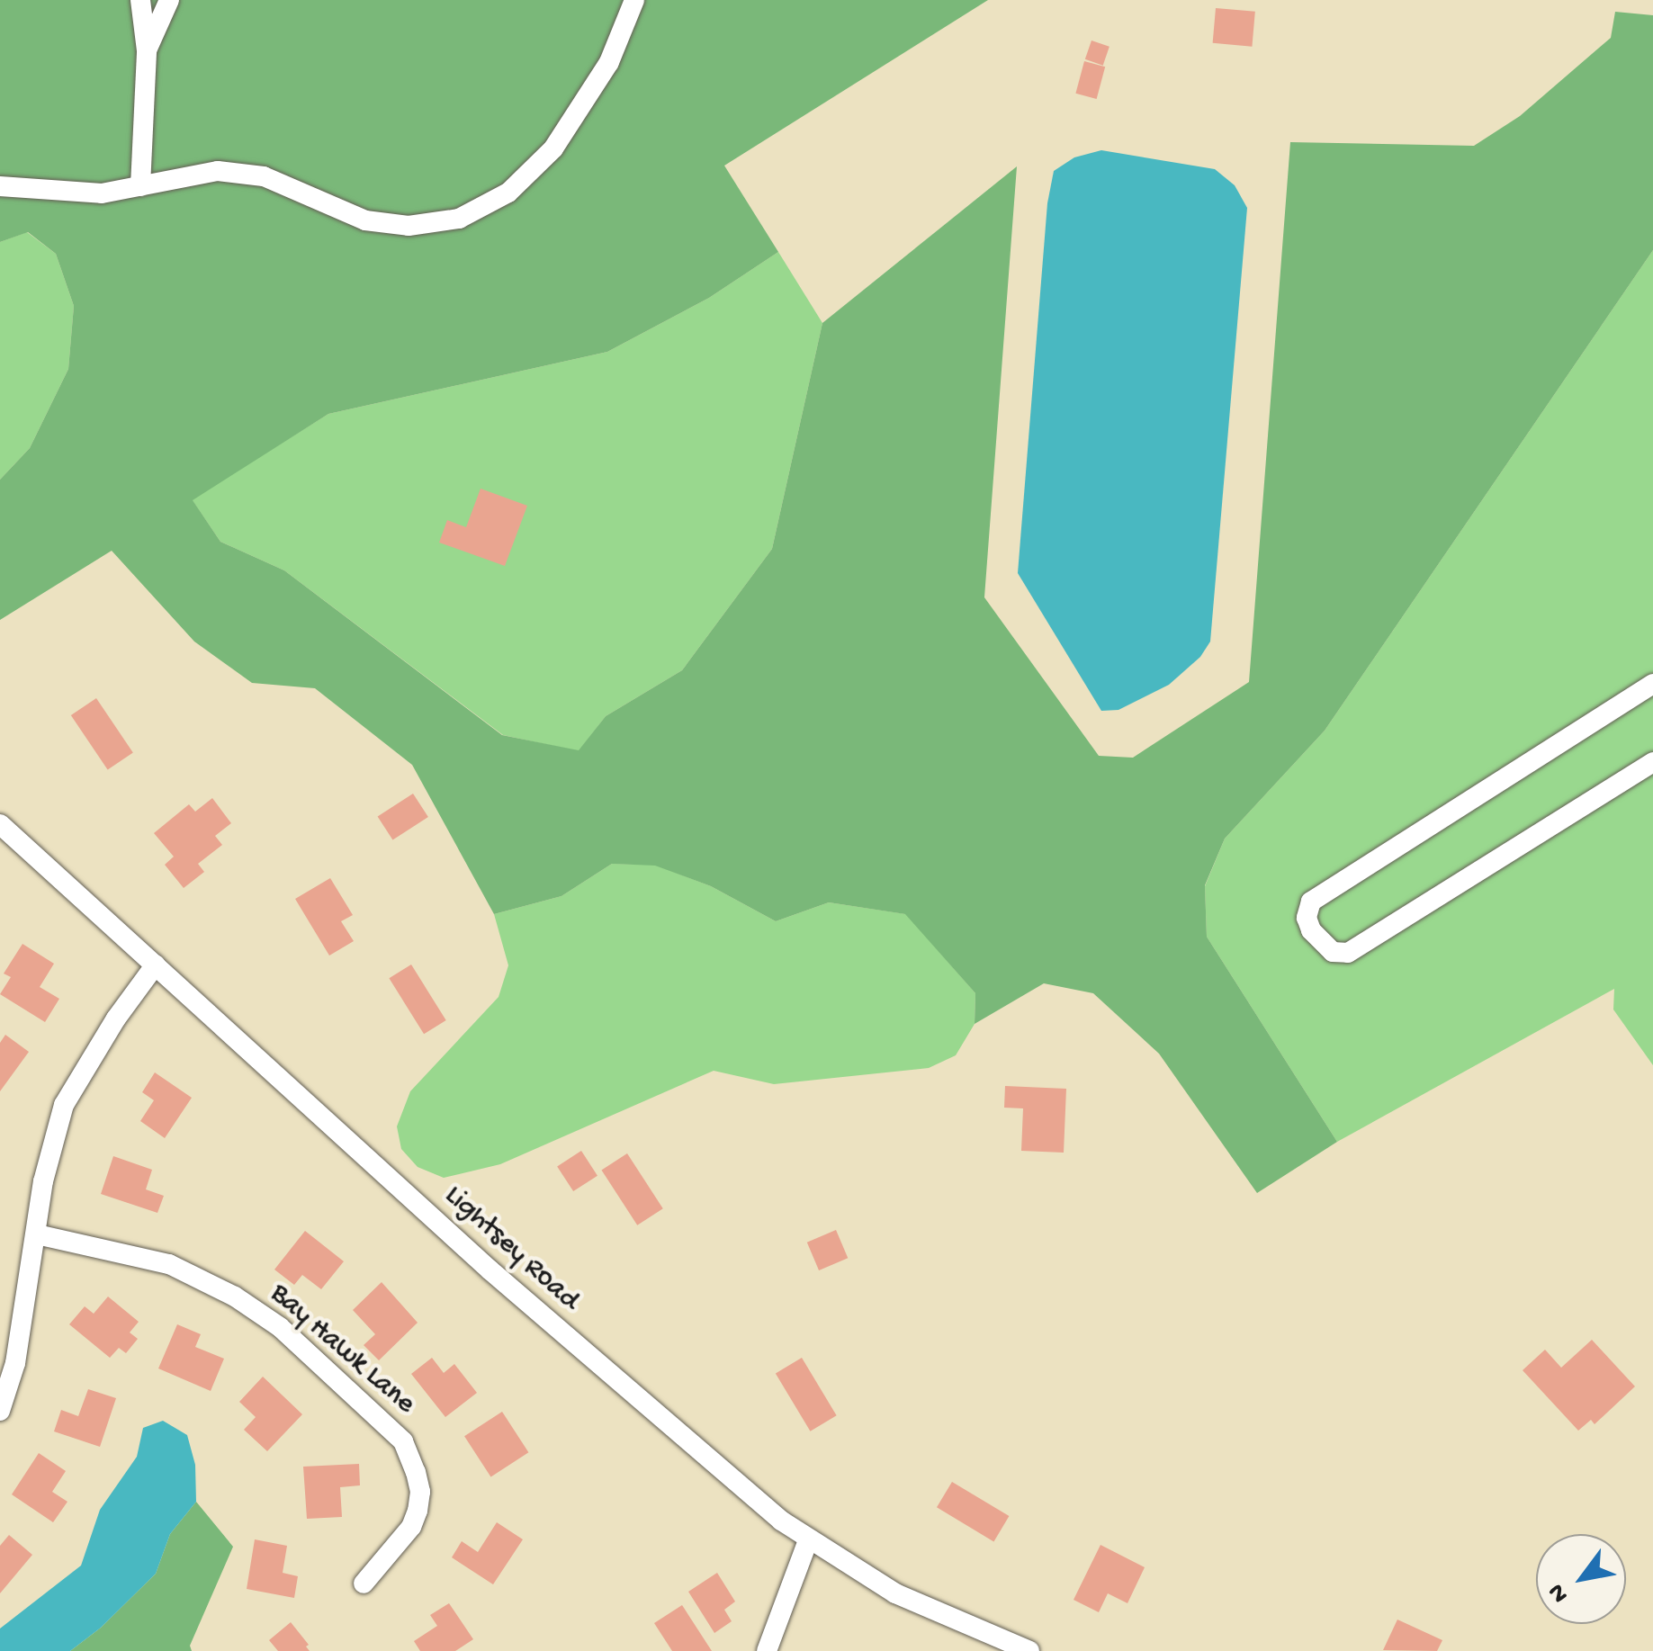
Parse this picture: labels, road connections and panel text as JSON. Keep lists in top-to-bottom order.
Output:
{
  "streets": {
    "street": ["Lightsey Road", "Bay Hawk Lane"]
  },
  "north": "bottom left"
}
